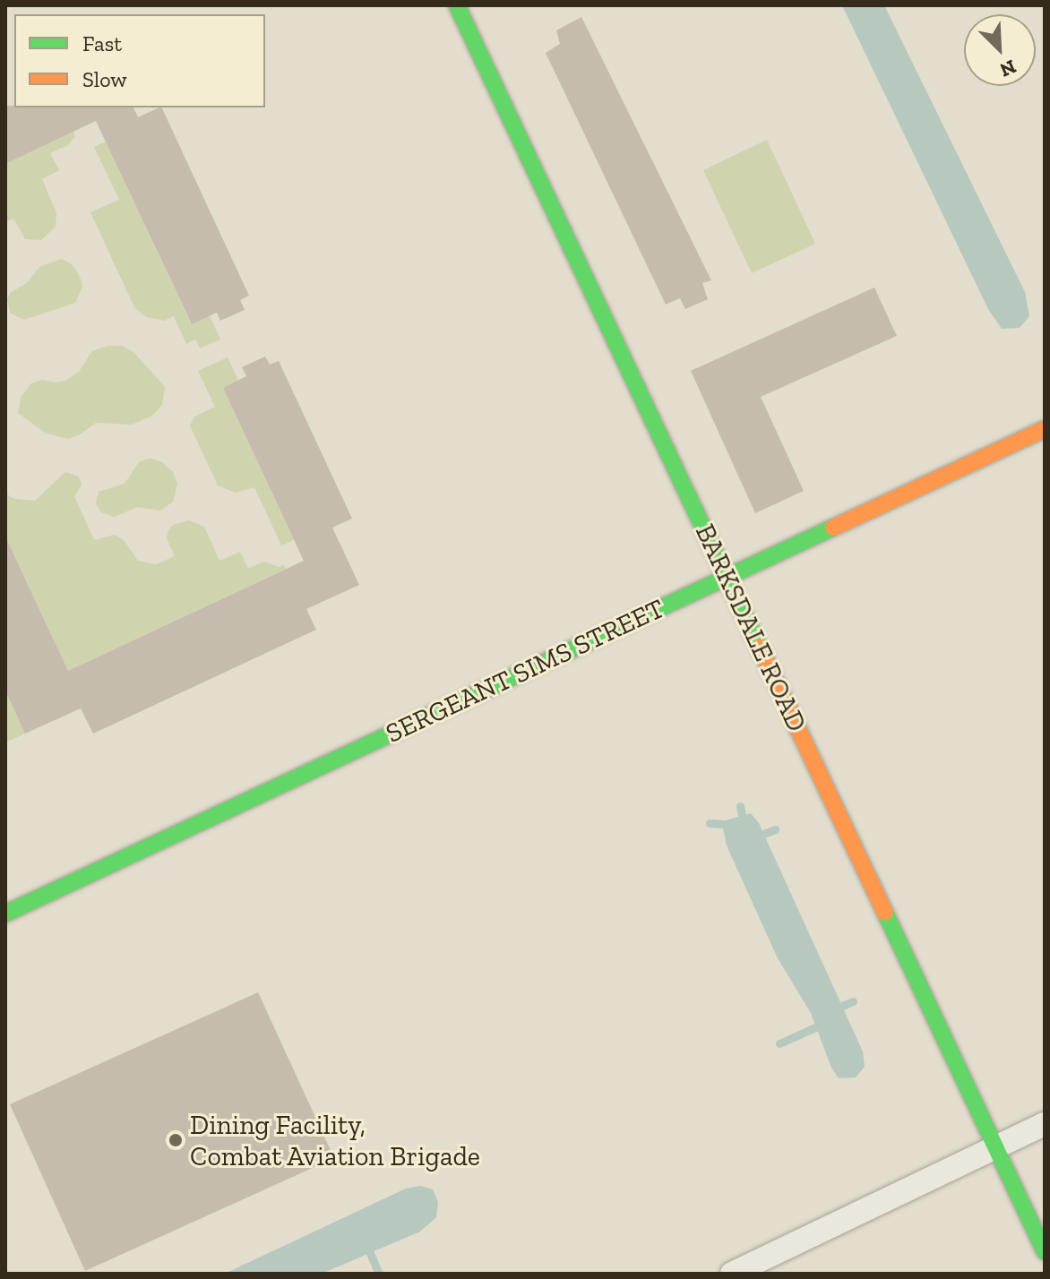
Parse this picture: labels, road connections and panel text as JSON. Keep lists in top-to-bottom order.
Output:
{
  "streets": {
    "street": ["BARKSDALE ROAD", "SERGEANT SIMS STREET"]
  },
  "crossings": [
    ["BARKSDALE ROAD", "SERGEANT SIMS STREET"]
  ],
  "places": ["Dining Facility, Combat Aviation Brigade"],
  "legend": ["Fast", "Slow"],
  "north": "bottom right"
}
